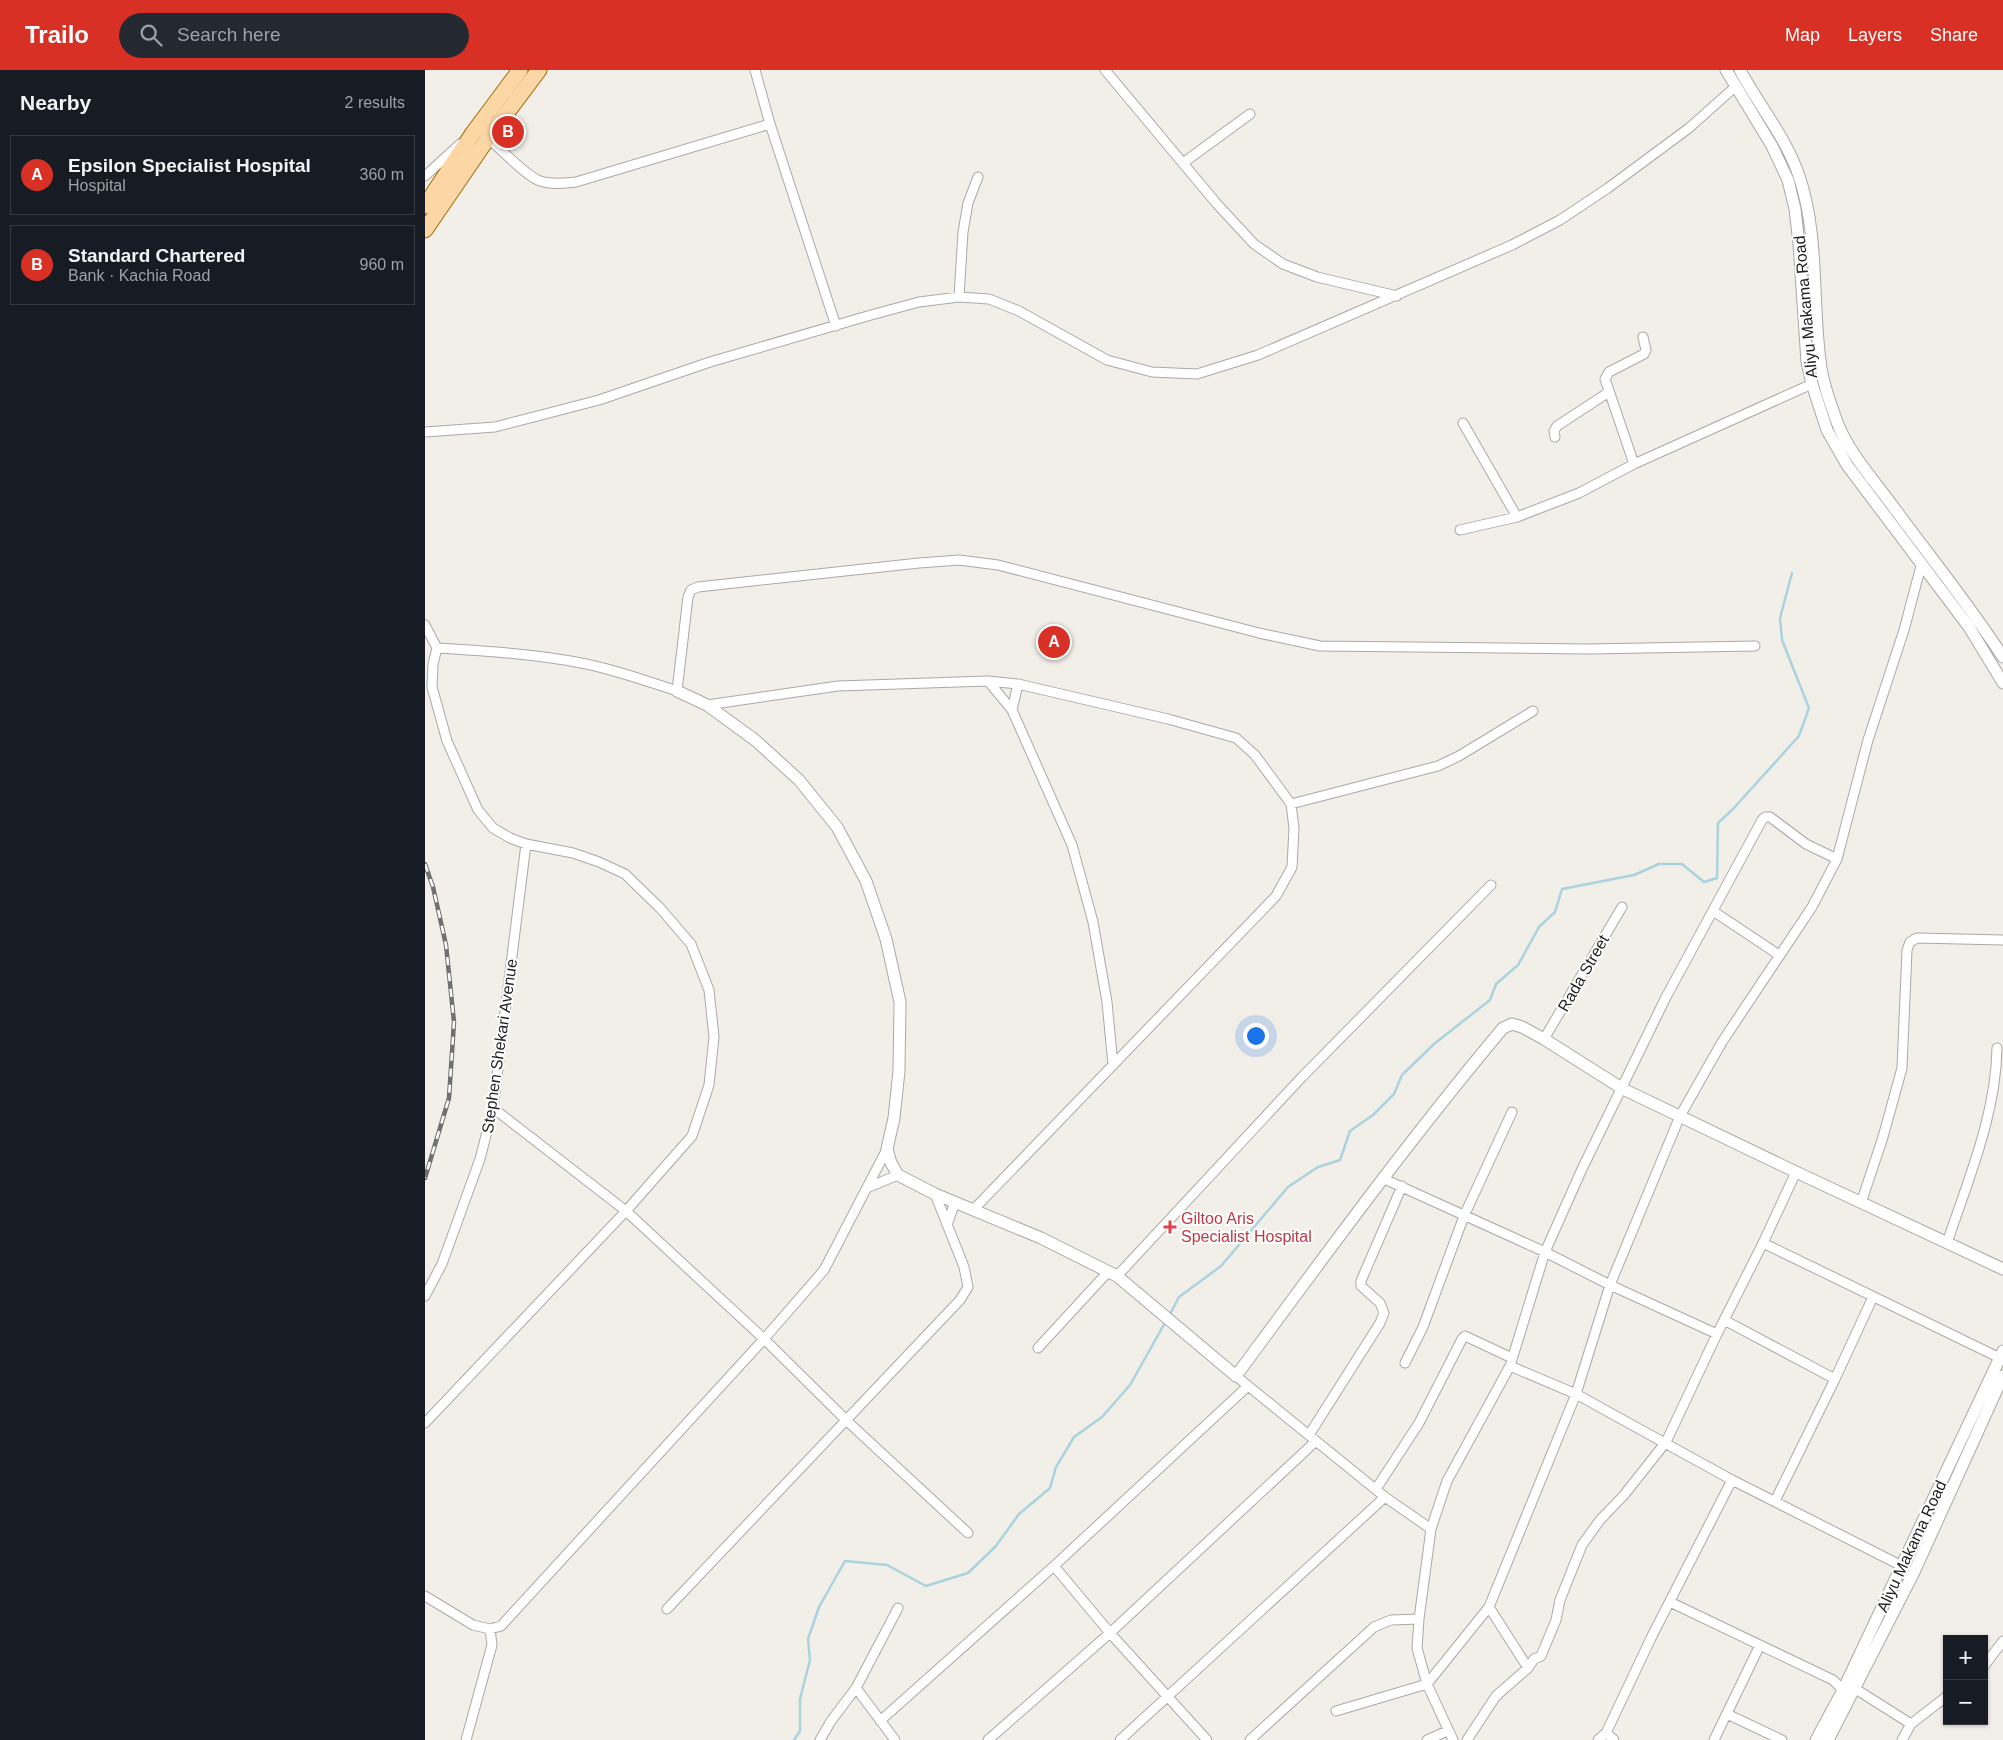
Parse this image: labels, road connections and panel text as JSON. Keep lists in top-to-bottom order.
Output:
{
  "streets": {
    "street": ["Aliyu Makama Road", "Rada Street", "Stephen Shekari Avenue"]
  },
  "places": {
    "health": ["Giltoo Aris Specialist Hospital"]
  },
  "page": {
    "header": "Trailo",
    "search": "Search here",
    "nav": ["Map", "Layers", "Share"],
    "heading": ["Nearby", "2 results"],
    "pins": ["B", "A"],
    "list": [
      {
        "mark": "A",
        "name": "Epsilon Specialist Hospital",
        "note": "Hospital",
        "value": "360 m"
      },
      {
        "mark": "B",
        "name": "Standard Chartered",
        "note": "Bank · Kachia Road",
        "value": "960 m"
      }
    ],
    "map_buttons": ["+", "−"]
  }
}
